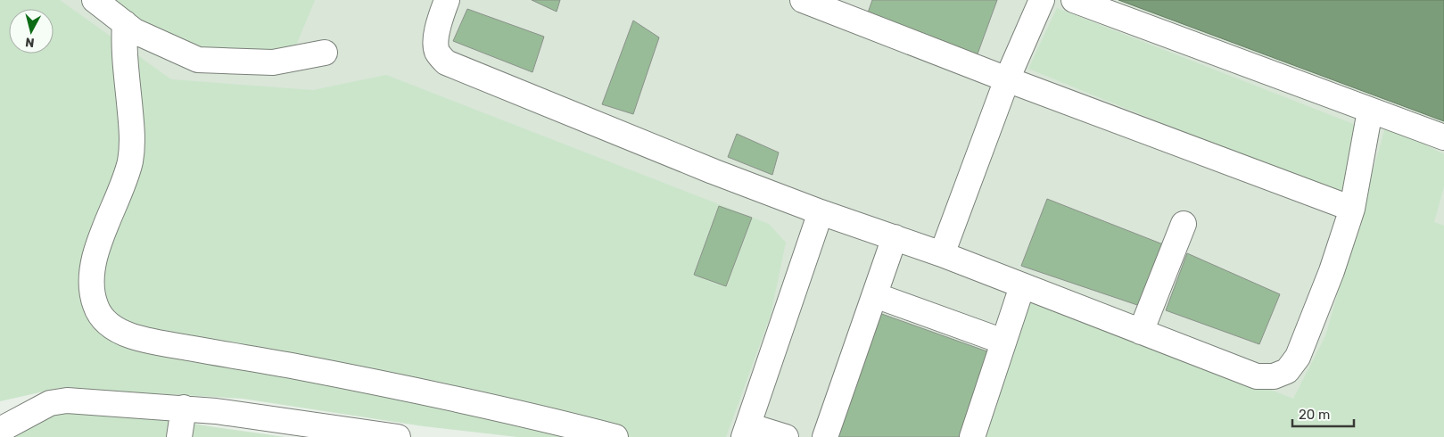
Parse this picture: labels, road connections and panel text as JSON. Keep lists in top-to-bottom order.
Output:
{
  "scale_bar": "20 m",
  "north": "bottom"
}
